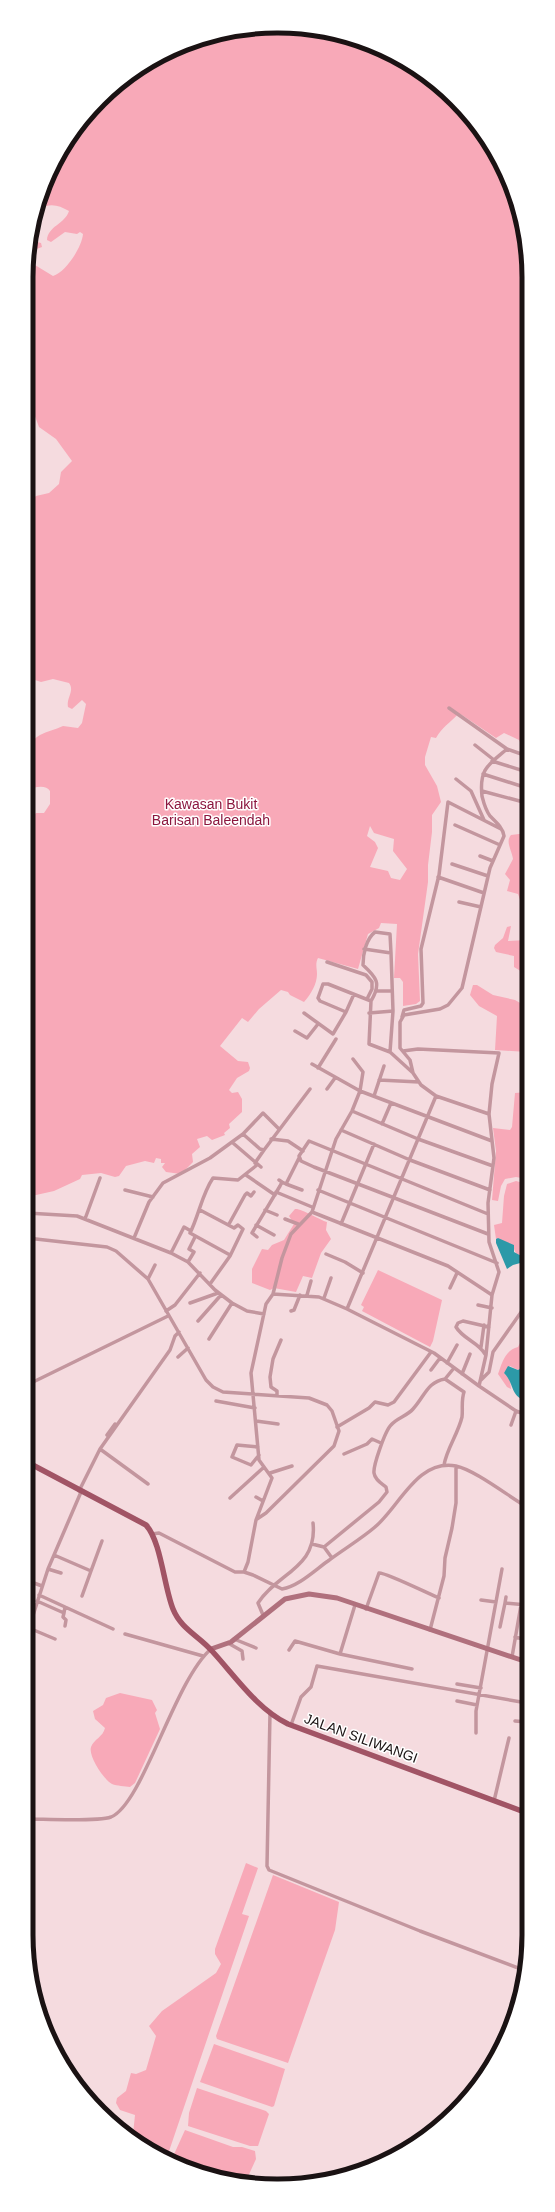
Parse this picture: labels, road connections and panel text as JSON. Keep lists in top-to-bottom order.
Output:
{
  "streets": {
    "main road": ["JALAN SILIWANGI"]
  },
  "parks": ["Kawasan Bukit Barisan Baleendah"]
}
